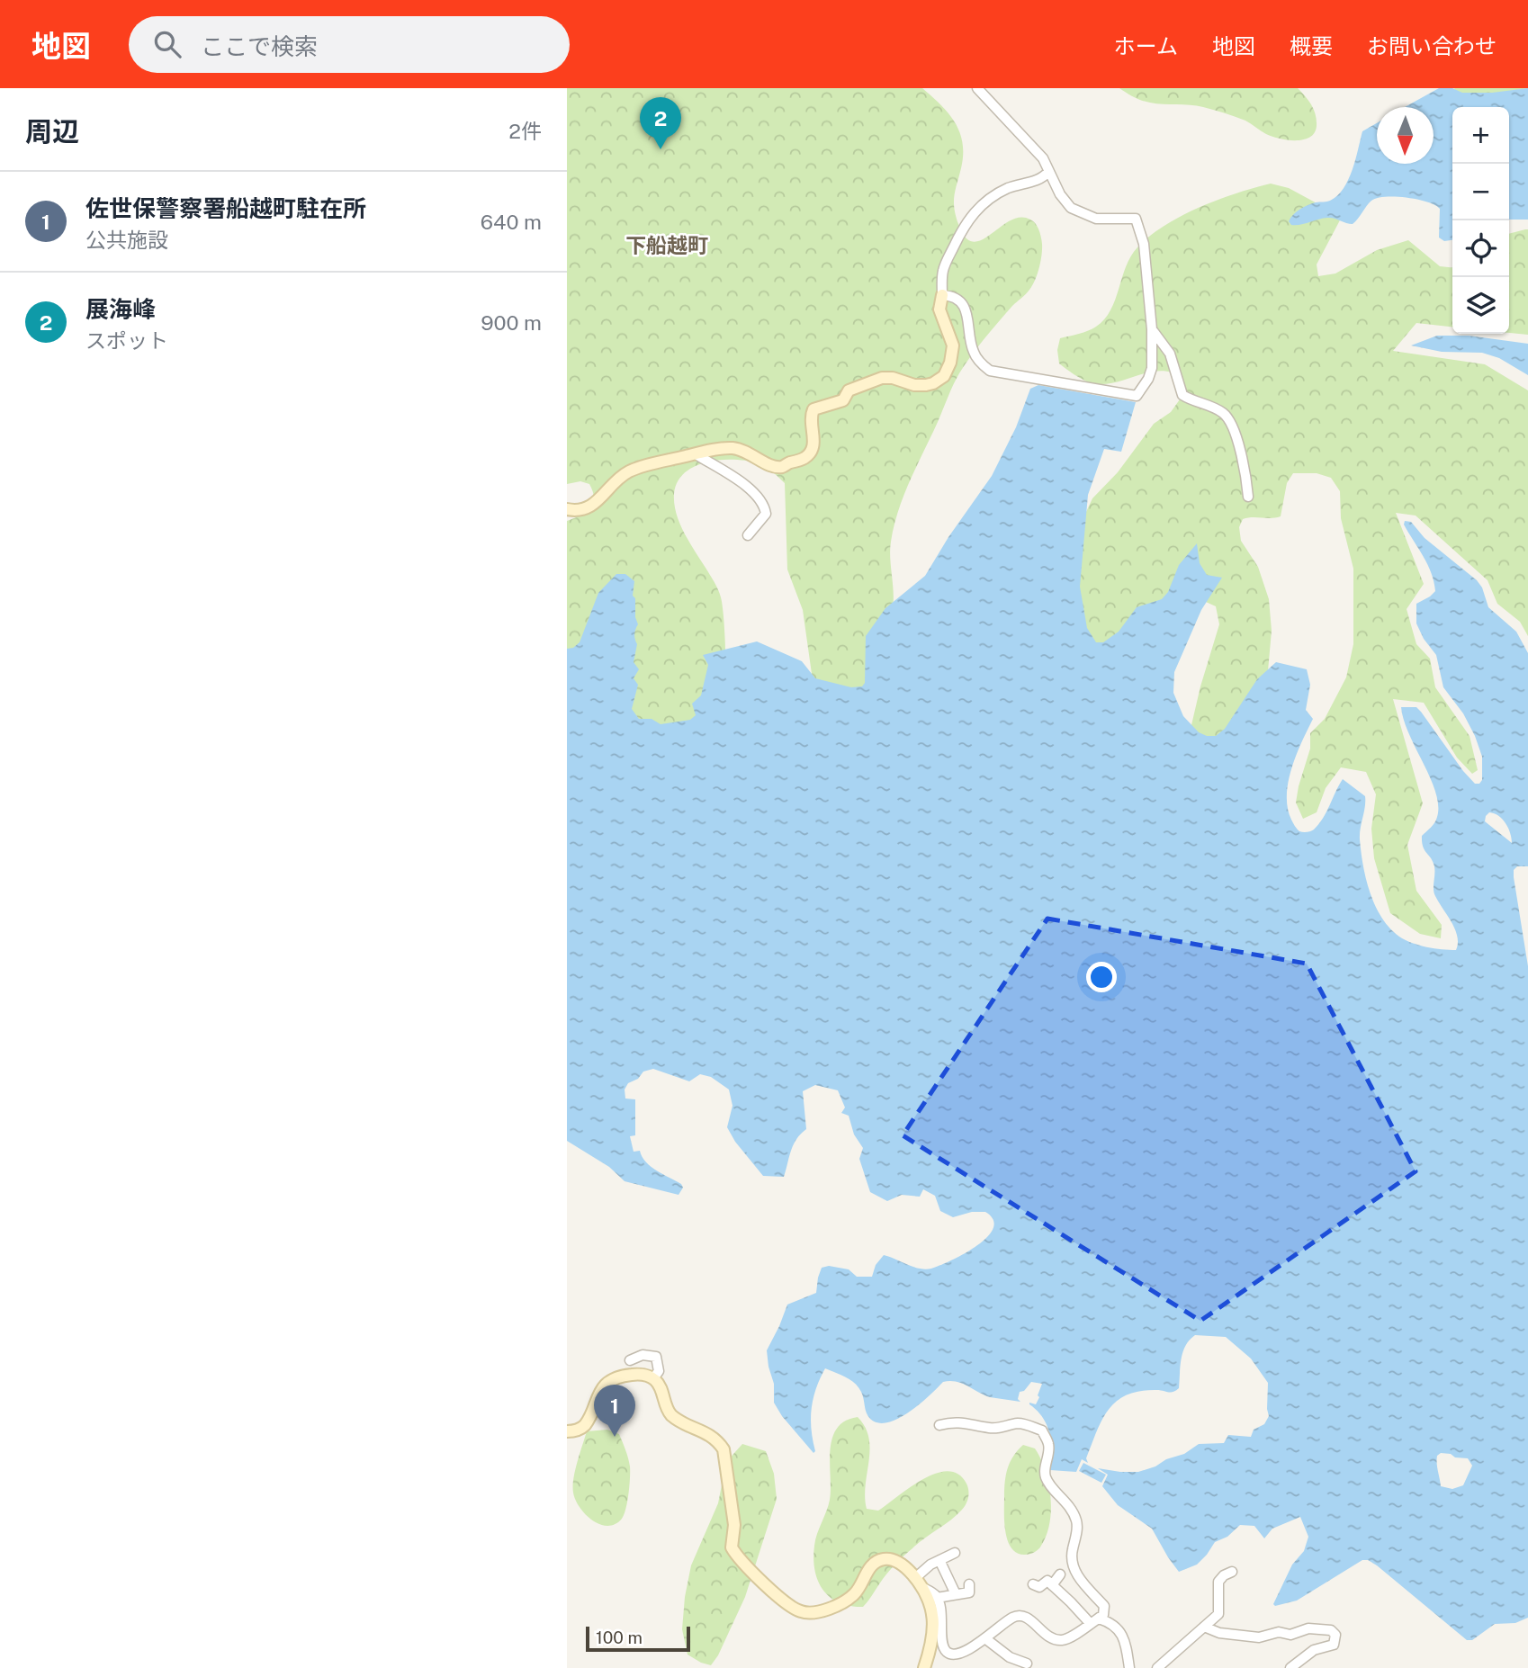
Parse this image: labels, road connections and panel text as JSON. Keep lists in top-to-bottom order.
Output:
{
  "districts": ["下船越町"],
  "scale_bar": "100 m",
  "north": "bottom",
  "page": {
    "header": "地図",
    "search": "ここで検索",
    "nav": [
      "ホーム",
      "地図",
      "概要",
      "お問い合わせ"
    ],
    "heading": ["周辺", "2件"],
    "pins": ["2", "1"],
    "map_buttons": ["+", "−"],
    "list": [
      {
        "mark": "1",
        "name": "佐世保警察署船越町駐在所",
        "note": "公共施設",
        "value": "640 m"
      },
      {
        "mark": "2",
        "name": "展海峰",
        "note": "スポット",
        "value": "900 m"
      }
    ],
    "scale": "100 m"
  }
}
